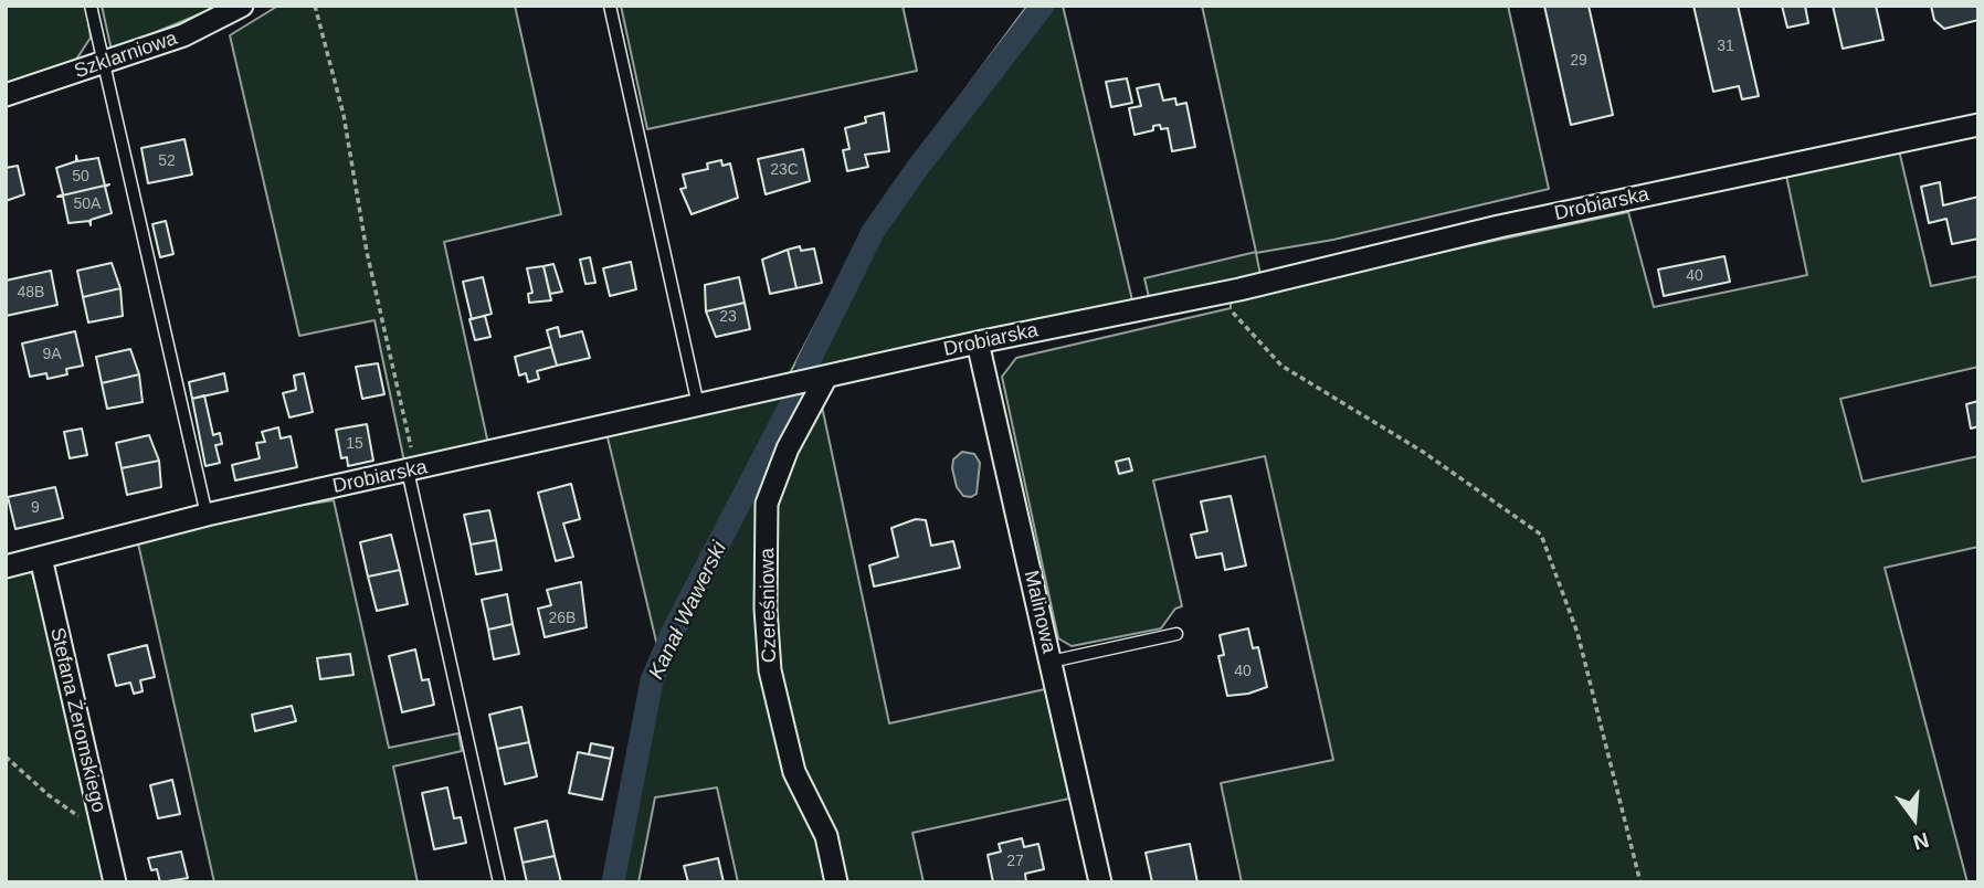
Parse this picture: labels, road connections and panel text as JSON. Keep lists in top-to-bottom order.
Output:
{
  "streets": {
    "street": [
      "Szklarniowa",
      "Drobiarska",
      "Czereśniowa",
      "Malinowa",
      "Stefana Żeromskiego"
    ]
  },
  "crossings": [
    ["Drobiarska", "Czereśniowa"],
    ["Drobiarska", "Malinowa"],
    ["Drobiarska", "Stefana Żeromskiego"]
  ],
  "water": ["Kanał Wawerski"],
  "house_numbers": [
    "31",
    "29",
    "52",
    "23C",
    "50",
    "50A",
    "40",
    "48B",
    "23",
    "9A",
    "15",
    "9",
    "26B",
    "40",
    "27"
  ],
  "north": "bottom"
}
